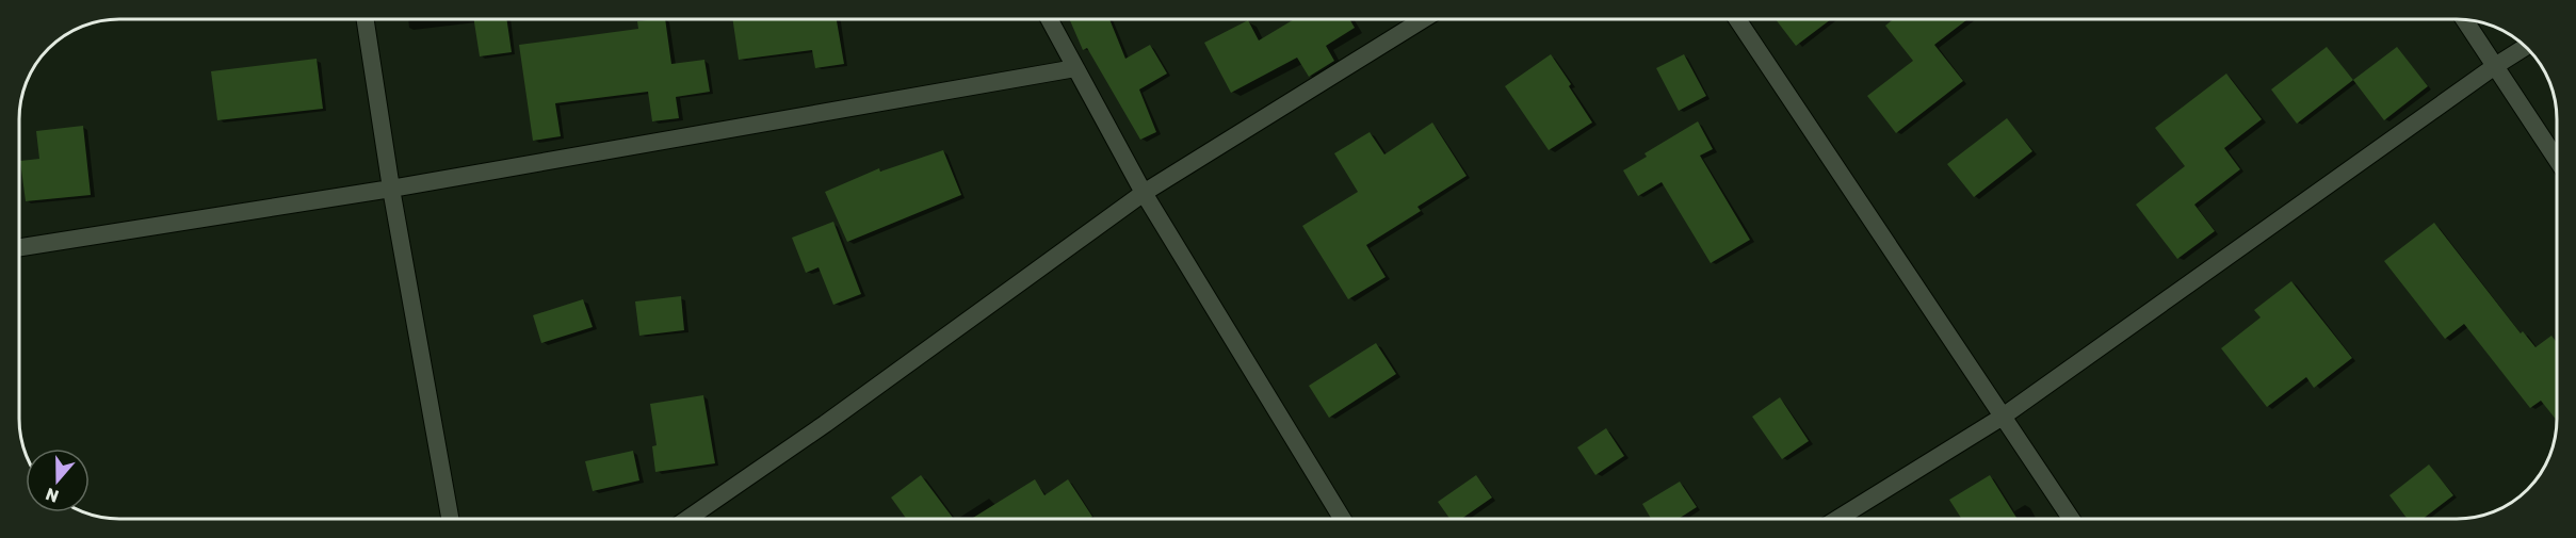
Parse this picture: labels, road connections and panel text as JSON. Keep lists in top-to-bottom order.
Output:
{
  "north": "bottom"
}
